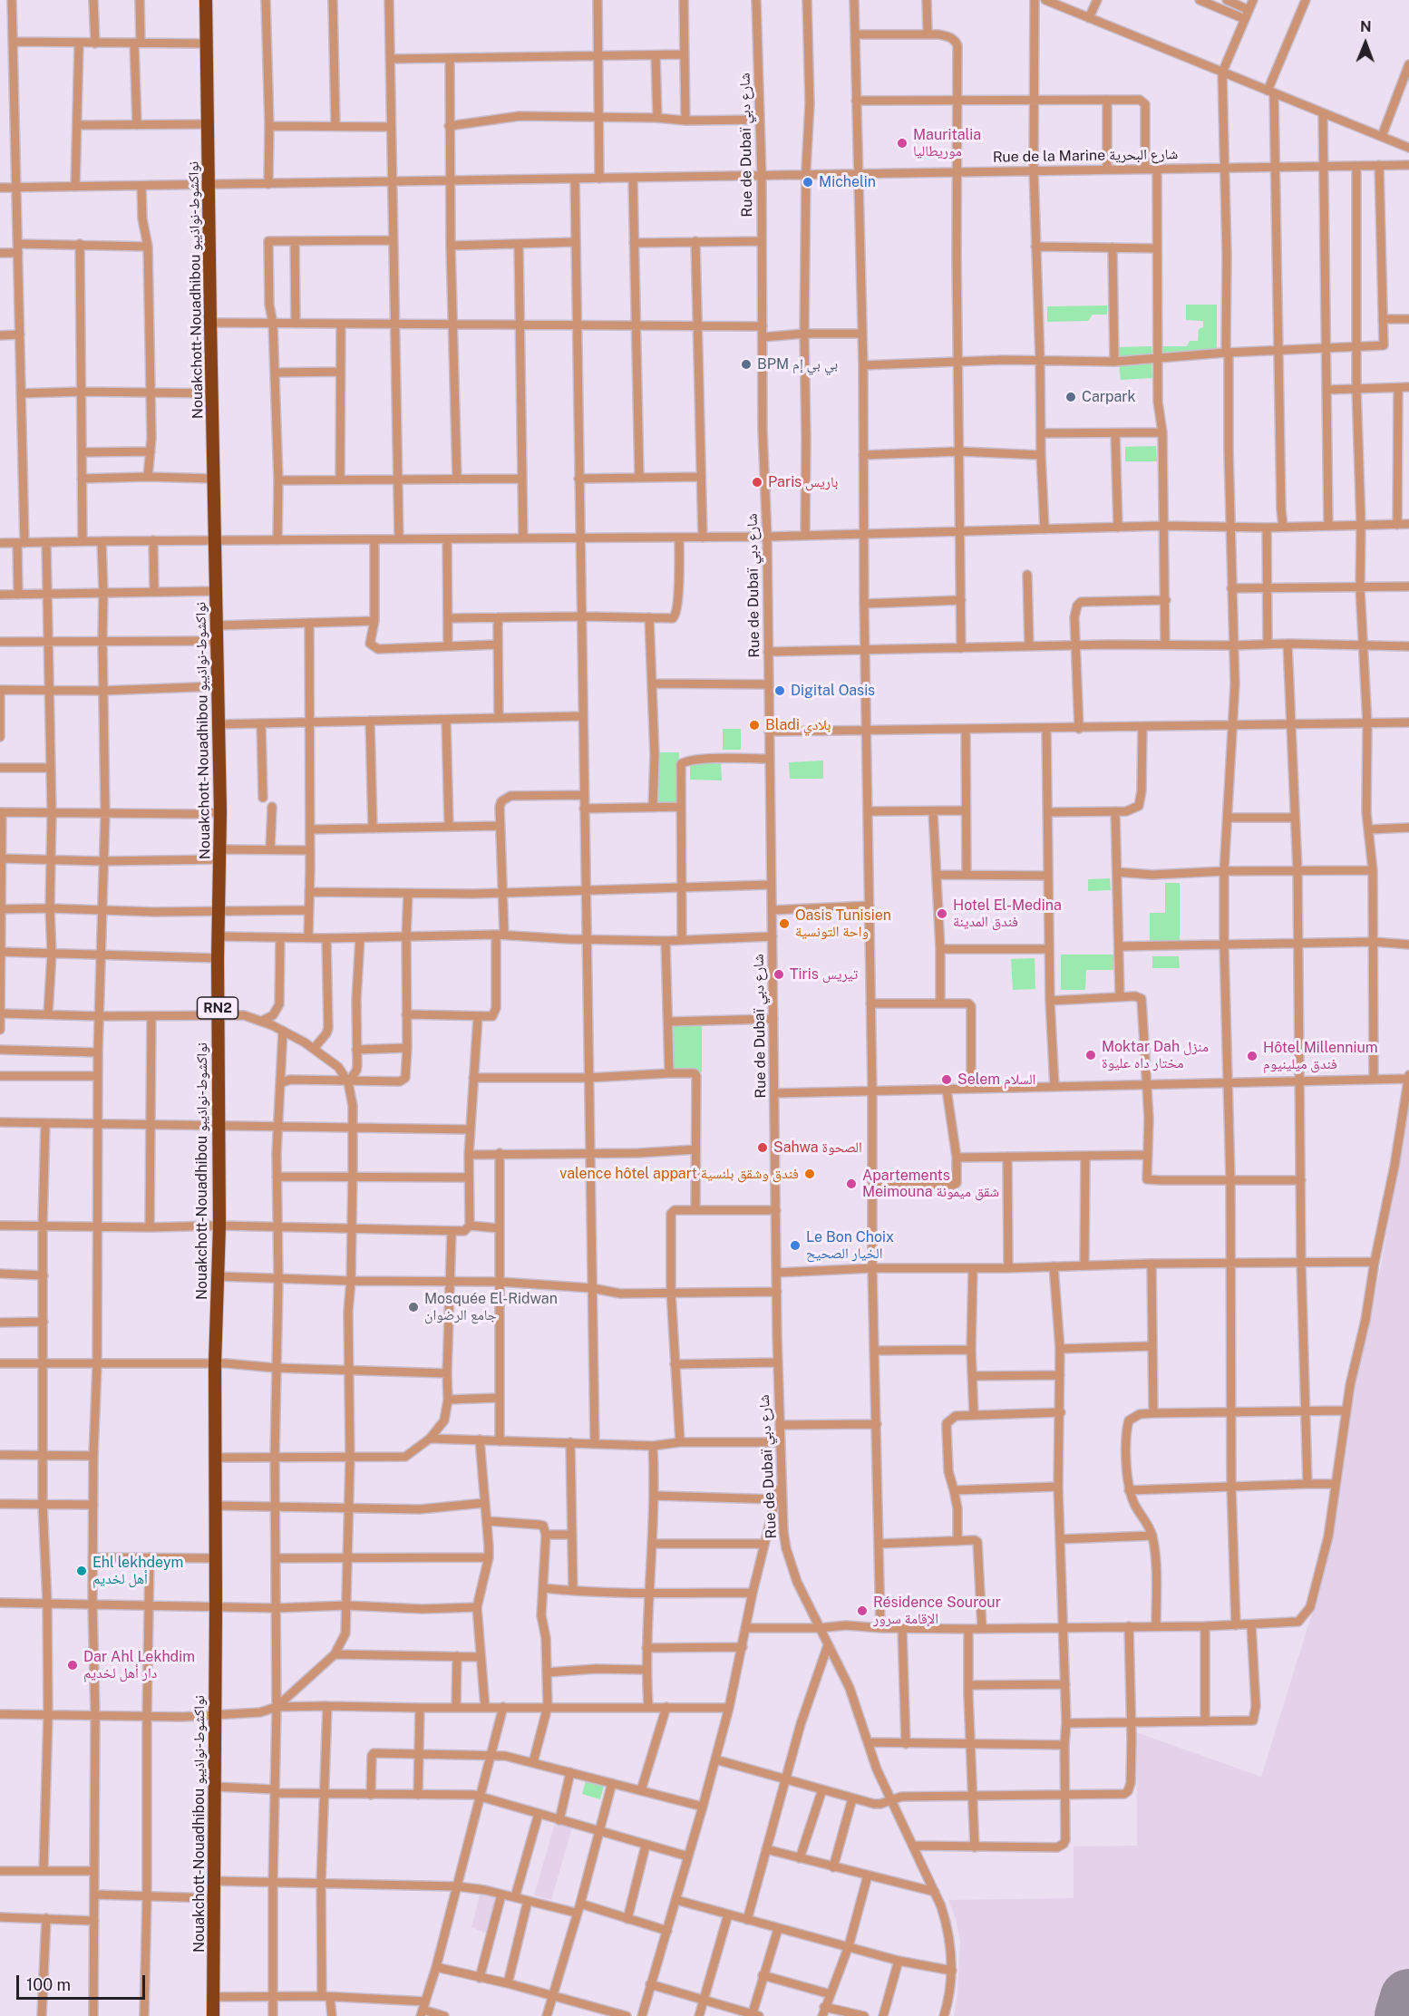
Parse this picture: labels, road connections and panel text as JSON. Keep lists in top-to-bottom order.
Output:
{
  "streets": {
    "highway": ["Nouakchott-Nouadhibou نواكشوط-نواذيبو", "RN2"],
    "street": ["Rue de Dubaï شارع دبي", "Rue de la Marine شارع البحرية"]
  },
  "crossings": [
    ["Rue de Dubaï شارع دبي", "Rue de la Marine شارع البحرية"],
    ["Rue de la Marine شارع البحرية", "Nouakchott-Nouadhibou نواكشوط-نواذيبو"]
  ],
  "places": [
    "Mauritalia موريطاليا",
    "Michelin",
    "BPM بي بي إم",
    "Carpark",
    "Paris باريس",
    "Digital Oasis",
    "Bladi بلادي",
    "Hotel El-Medina فندق المدينة",
    "Oasis Tunisien واحة التونسية",
    "Tiris تيريس",
    "Moktar Dah منزل مختار داه عليوة",
    "Hôtel Millennium فندق ميلينيوم",
    "Selem السلام",
    "Sahwa الصحوة",
    "valence hôtel appart فندق وشقق بلنسية",
    "Apartements Meimouna شقق ميمونة",
    "Le Bon Choix الخيار الصحيح",
    "Mosquée El-Ridwan جامع الرضوان",
    "Ehl lekhdeym أهل لخديم",
    "Résidence Sourour الإقامة سرور",
    "Dar Ahl Lekhdim دار أهل لخديم"
  ],
  "scale_bar": "100 m",
  "north": "top"
}
